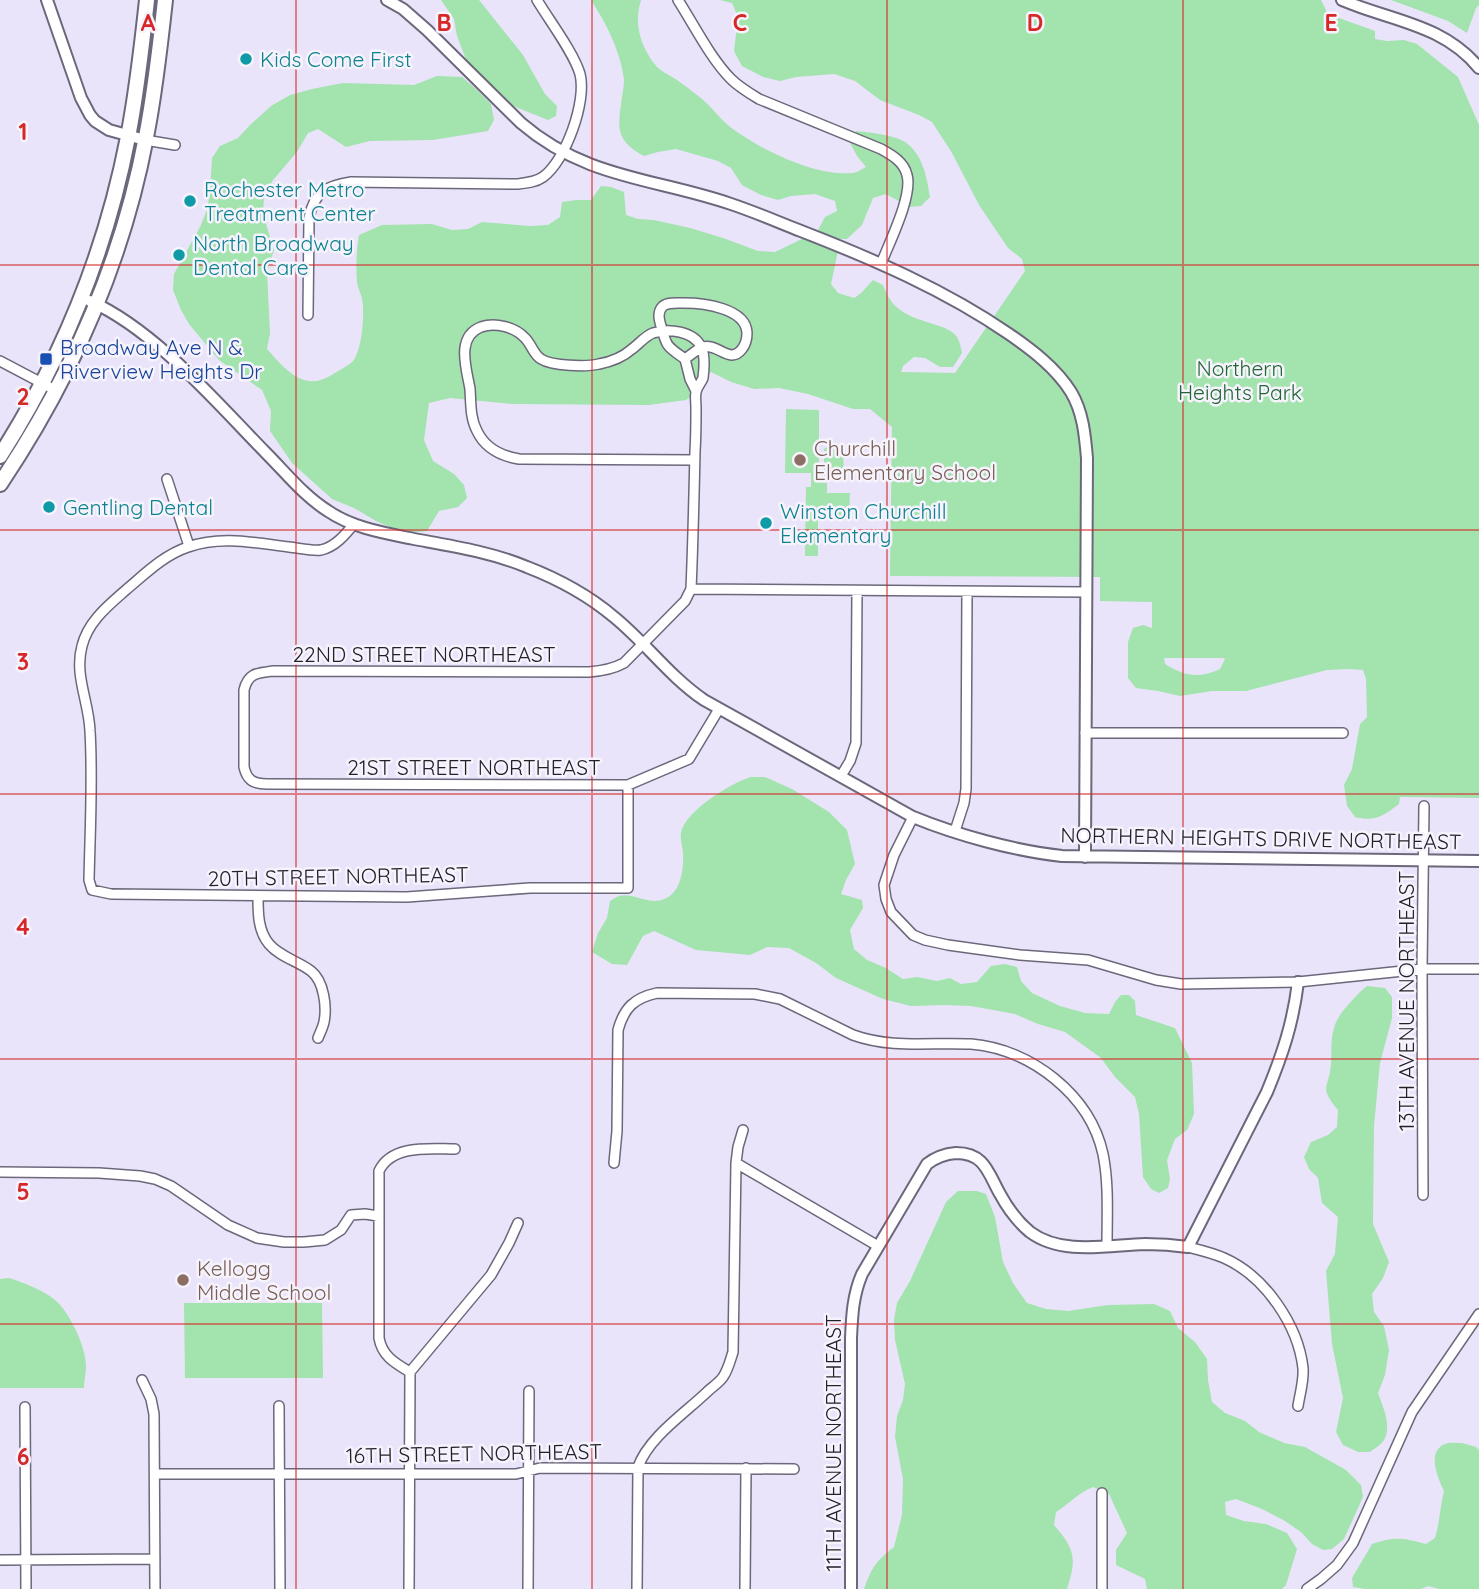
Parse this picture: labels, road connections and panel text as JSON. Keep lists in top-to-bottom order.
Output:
{
  "streets": {
    "street": [
      "22ND STREET NORTHEAST",
      "21ST STREET NORTHEAST",
      "NORTHERN HEIGHTS DRIVE NORTHEAST",
      "20TH STREET NORTHEAST",
      "13TH AVENUE NORTHEAST",
      "11TH AVENUE NORTHEAST",
      "16TH STREET NORTHEAST"
    ]
  },
  "crossings": [
    ["22ND STREET NORTHEAST", "21ST STREET NORTHEAST"],
    ["22ND STREET NORTHEAST", "NORTHERN HEIGHTS DRIVE NORTHEAST"],
    ["21ST STREET NORTHEAST", "NORTHERN HEIGHTS DRIVE NORTHEAST"],
    ["21ST STREET NORTHEAST", "20TH STREET NORTHEAST"],
    ["NORTHERN HEIGHTS DRIVE NORTHEAST", "13TH AVENUE NORTHEAST"]
  ],
  "parks": ["Northern Heights Park"],
  "places": {
    "other": [
      "Kids Come First",
      "Rochester Metro Treatment Center",
      "North Broadway Dental Care",
      "Churchill Elementary School",
      "Gentling Dental",
      "Winston Churchill Elementary",
      "Kellogg Middle School"
    ],
    "transit": ["Broadway Ave N & Riverview Heights Dr"]
  },
  "grid": {
    "columns": [
      "A",
      "B",
      "C",
      "D",
      "E"
    ],
    "rows": [
      "1",
      "2",
      "3",
      "4",
      "5",
      "6"
    ]
  }
}
